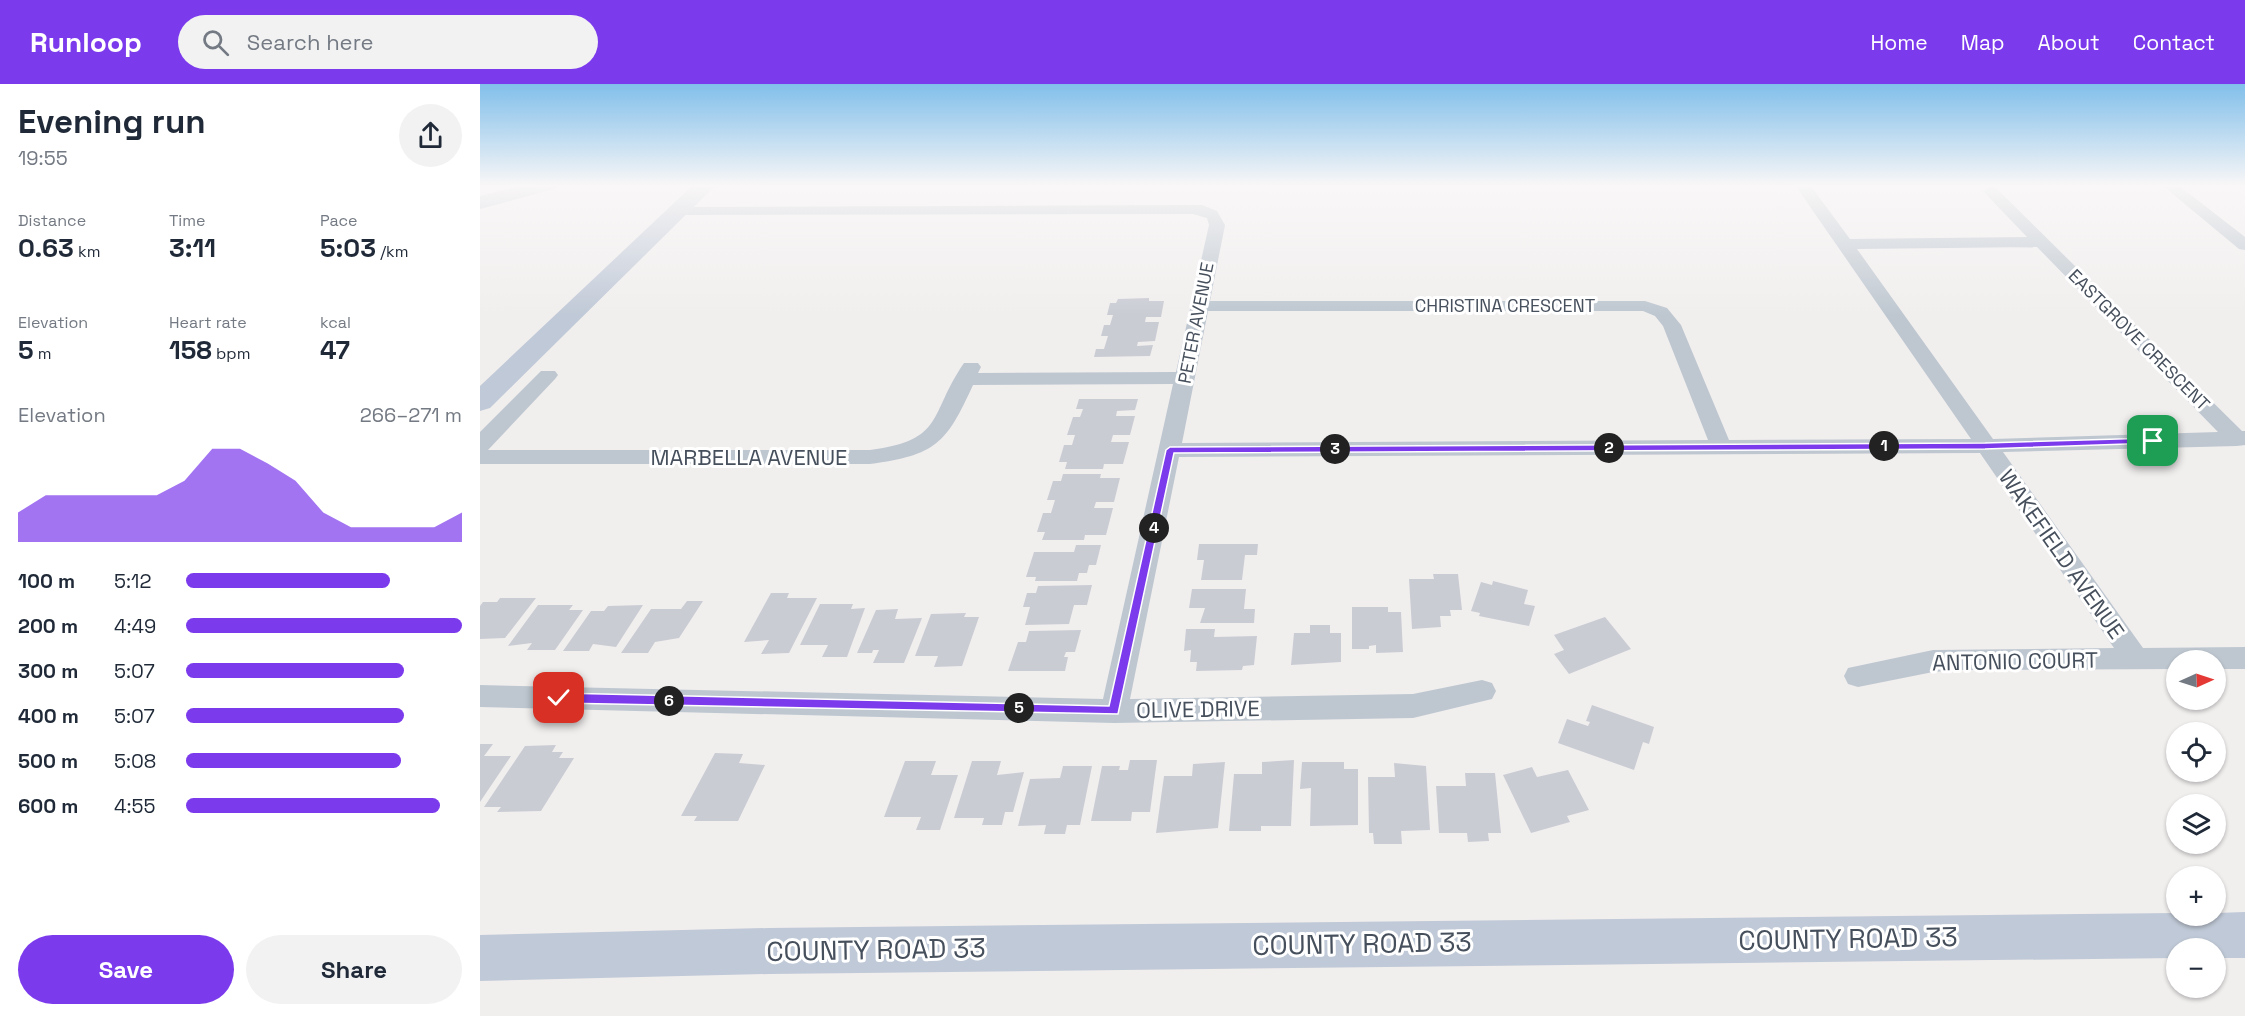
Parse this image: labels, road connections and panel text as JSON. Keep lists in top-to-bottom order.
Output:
{
  "streets": {
    "main road": ["COUNTY ROAD 33"],
    "street": [
      "CHRISTINA CRESCENT",
      "PETER AVENUE",
      "EASTGROVE CRESCENT",
      "MARBELLA AVENUE",
      "WAKEFIELD AVENUE",
      "ANTONIO COURT",
      "OLIVE DRIVE"
    ]
  },
  "crossings": [
    ["CHRISTINA CRESCENT", "PETER AVENUE"],
    ["PETER AVENUE", "MARBELLA AVENUE"],
    ["PETER AVENUE", "OLIVE DRIVE"],
    ["WAKEFIELD AVENUE", "ANTONIO COURT"]
  ],
  "north": "right",
  "page": {
    "header": "Runloop",
    "search": "Search here",
    "nav": [
      "Home",
      "Map",
      "About",
      "Contact"
    ],
    "heading": ["Evening run", "19:55"],
    "stats": [
      ["Distance", "0.63 km"],
      ["Time", "3:11"],
      ["Pace", "5:03 /km"],
      ["Elevation", "5 m"],
      ["Heart rate", "158 bpm"],
      ["kcal", "47"]
    ],
    "chart": ["Elevation", "266–271 m"],
    "pins": [
      "1",
      "2",
      "3",
      "4",
      "6",
      "5"
    ],
    "list": [
      {
        "name": "100 m",
        "note": "5:12"
      },
      {
        "name": "200 m",
        "note": "4:49"
      },
      {
        "name": "300 m",
        "note": "5:07"
      },
      {
        "name": "400 m",
        "note": "5:07"
      },
      {
        "name": "500 m",
        "note": "5:08"
      },
      {
        "name": "600 m",
        "note": "4:55"
      }
    ],
    "map_buttons": ["+", "−"],
    "buttons": ["Save", "Share"]
  }
}
